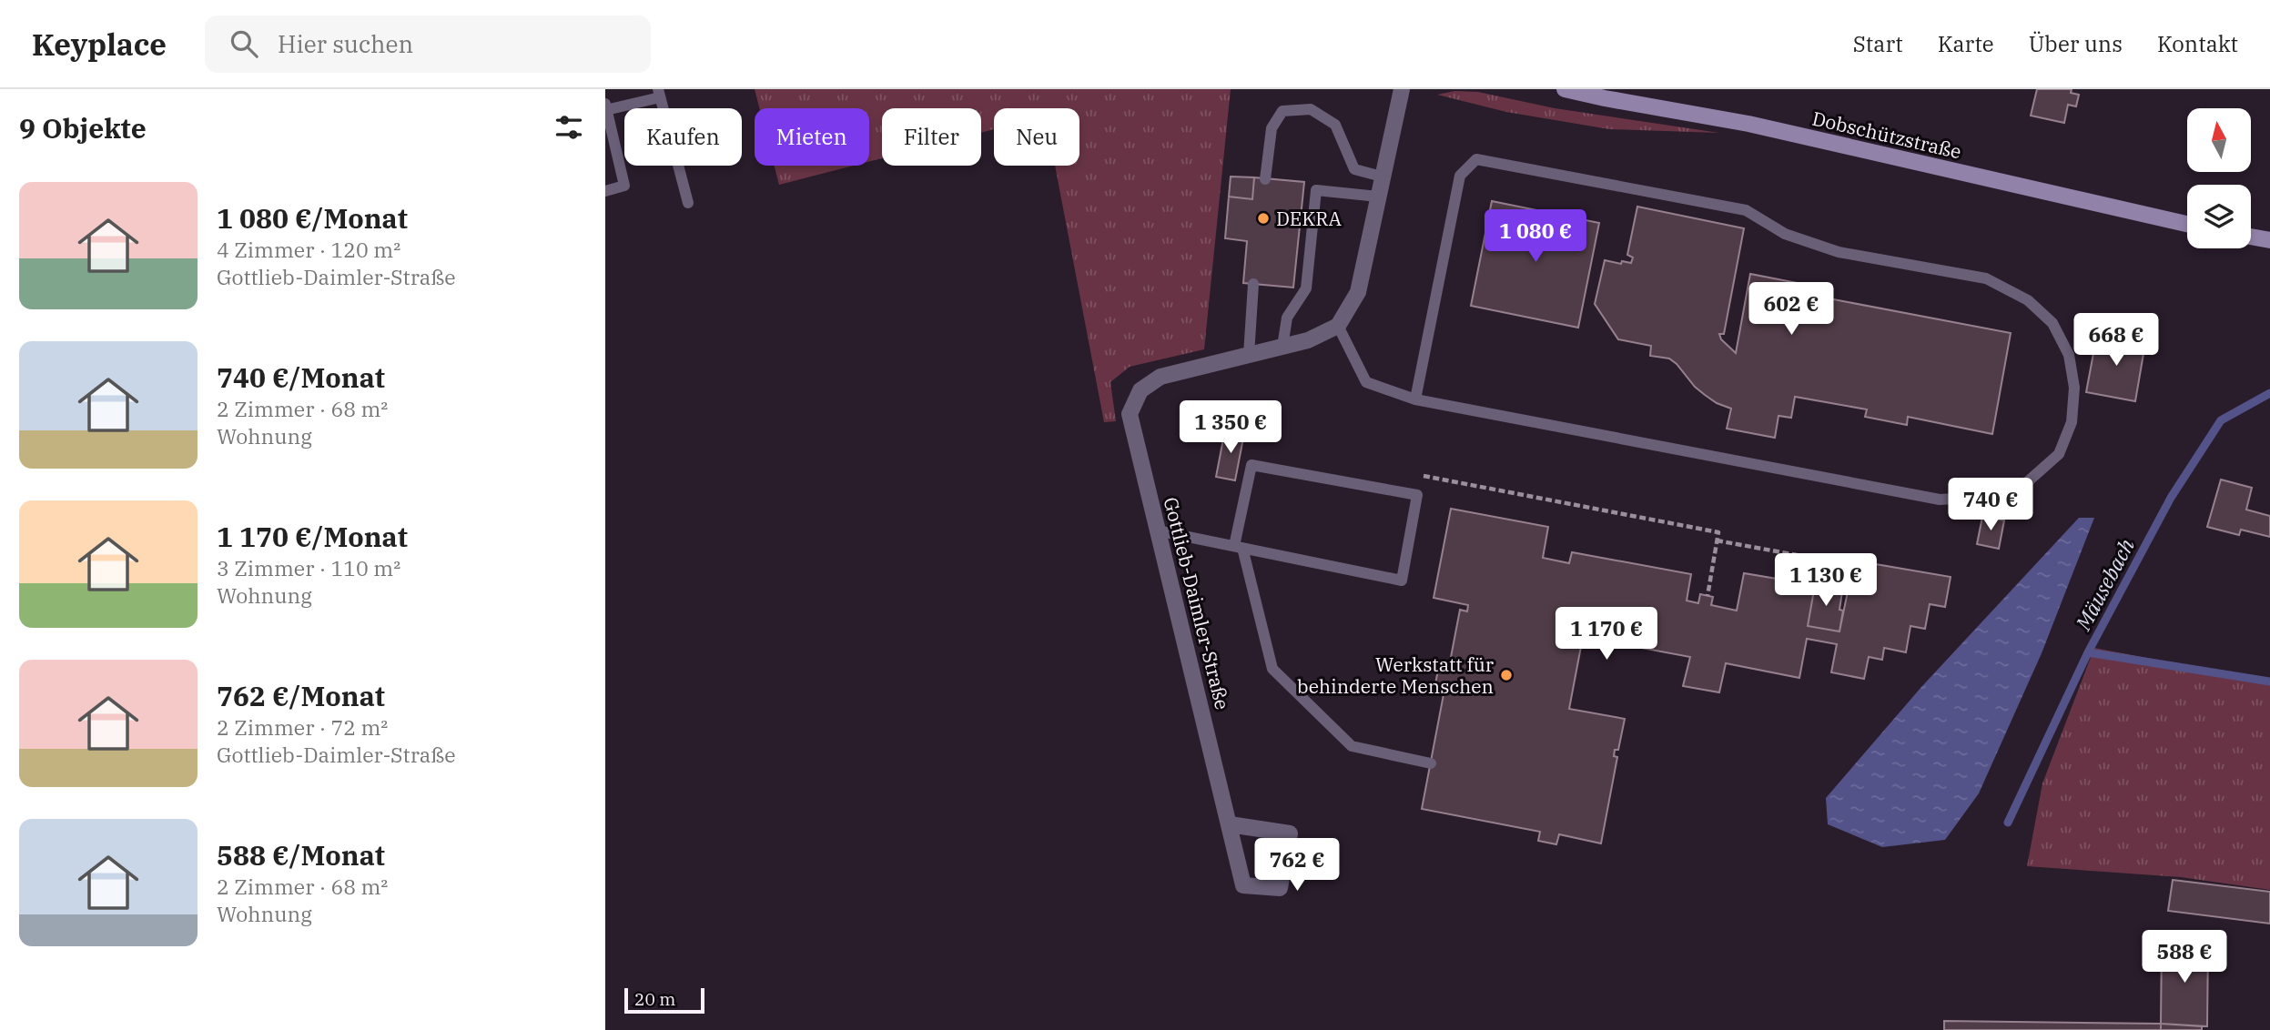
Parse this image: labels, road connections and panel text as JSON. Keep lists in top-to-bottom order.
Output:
{
  "streets": {
    "street": ["Dobschützstraße", "Gottlieb-Daimler-Straße"]
  },
  "water": ["Mäusebach"],
  "places": ["DEKRA", "Werkstatt für behinderte Menschen"],
  "scale_bar": "20 m",
  "north": "top",
  "page": {
    "header": "Keyplace",
    "search": "Hier suchen",
    "nav": [
      "Start",
      "Karte",
      "Über uns",
      "Kontakt"
    ],
    "heading": "9 Objekte",
    "chip": [
      "Kaufen",
      "Mieten",
      "Filter",
      "Neu"
    ],
    "list": [
      {
        "name": "1 080 €/Monat",
        "note": "4 Zimmer · 120 m² · Gottlieb-Daimler-Straße"
      },
      {
        "name": "740 €/Monat",
        "note": "2 Zimmer · 68 m² · Wohnung"
      },
      {
        "name": "1 170 €/Monat",
        "note": "3 Zimmer · 110 m² · Wohnung"
      },
      {
        "name": "762 €/Monat",
        "note": "2 Zimmer · 72 m² · Gottlieb-Daimler-Straße"
      },
      {
        "name": "588 €/Monat",
        "note": "2 Zimmer · 68 m² · Wohnung"
      }
    ],
    "price": [
      "1 080 €",
      "602 €",
      "668 €",
      "1 350 €",
      "740 €",
      "1 130 €",
      "1 170 €",
      "762 €",
      "588 €"
    ],
    "scale": "20 m"
  }
}
